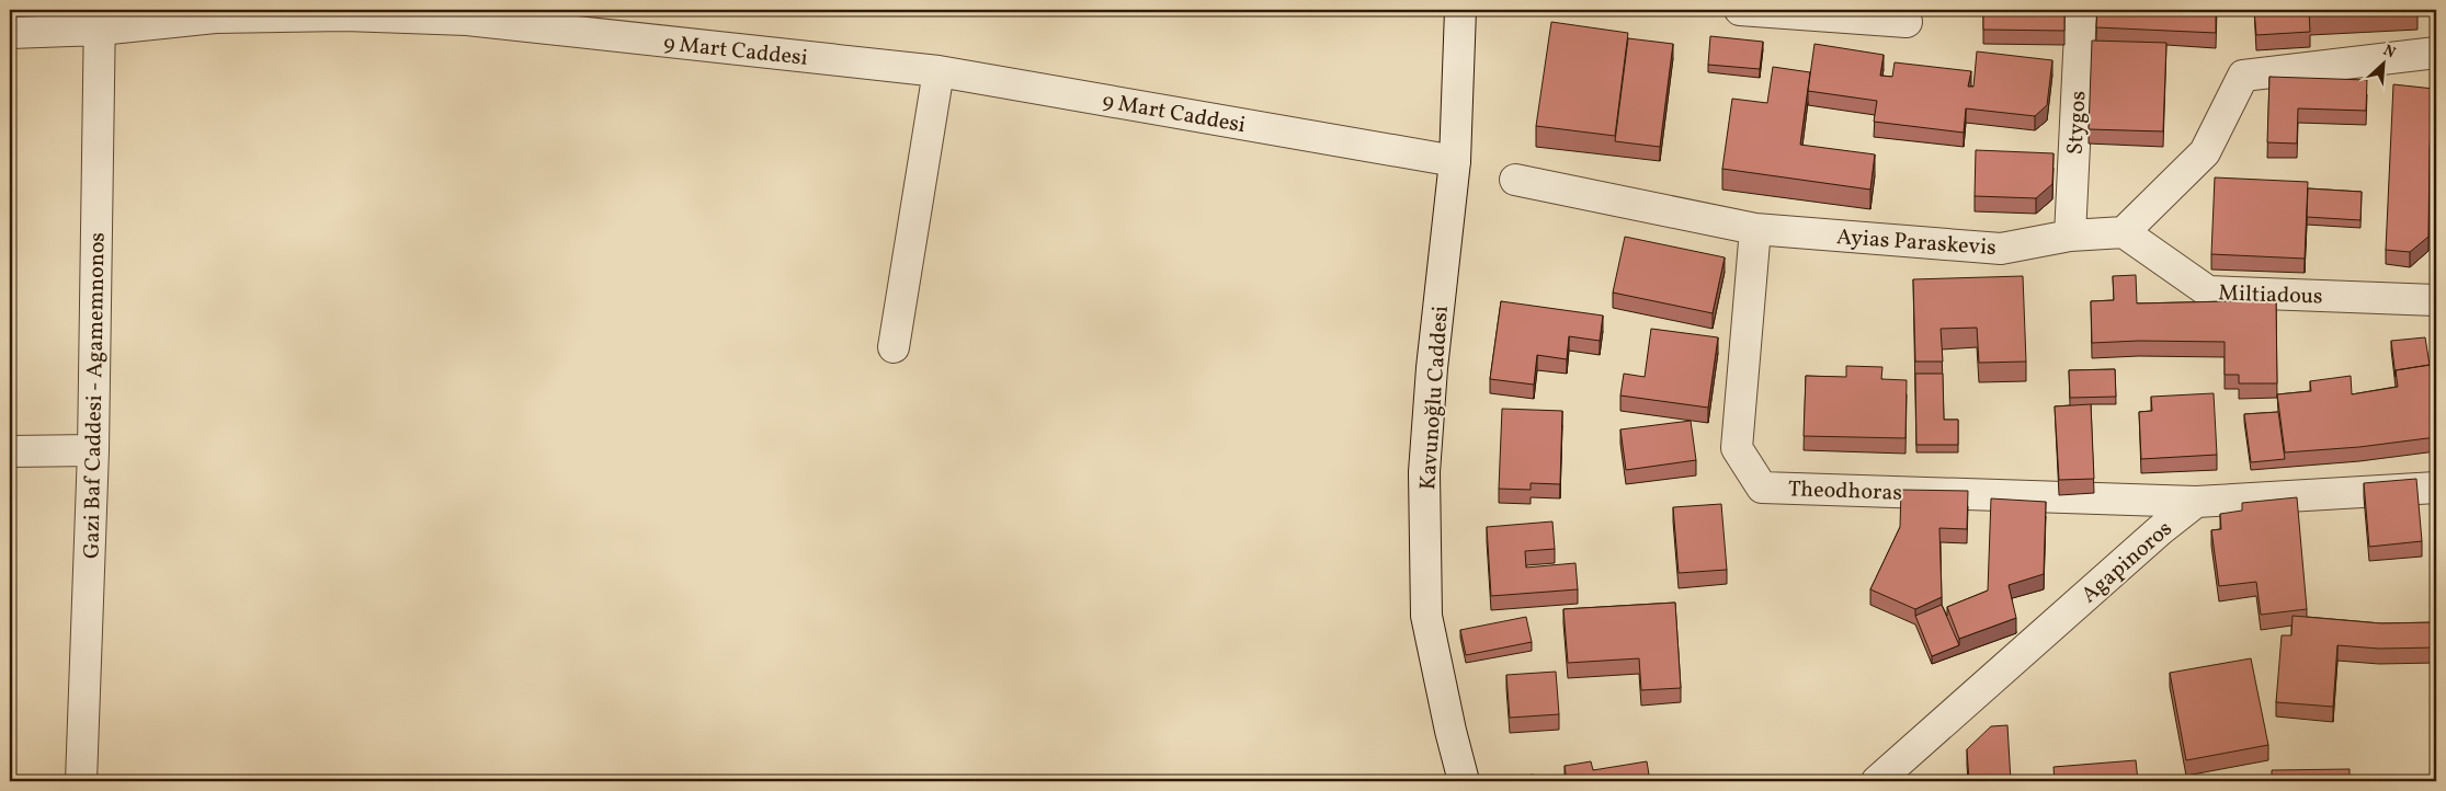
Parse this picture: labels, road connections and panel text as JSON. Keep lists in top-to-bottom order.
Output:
{
  "streets": {
    "street": [
      "9 Mart Caddesi",
      "Stygos",
      "Ayias Paraskevis",
      "Miltiadous",
      "Gazi Baf Caddesi - Agamemnonos",
      "Kavunoğlu Caddesi",
      "Theodhoras",
      "Agapinoros"
    ]
  },
  "crossings": [
    ["9 Mart Caddesi", "Gazi Baf Caddesi - Agamemnonos"],
    ["9 Mart Caddesi", "Kavunoğlu Caddesi"],
    ["Stygos", "Ayias Paraskevis"],
    ["Ayias Paraskevis", "Miltiadous"],
    ["Ayias Paraskevis", "Theodhoras"],
    ["Theodhoras", "Agapinoros"]
  ],
  "north": "top right"
}
